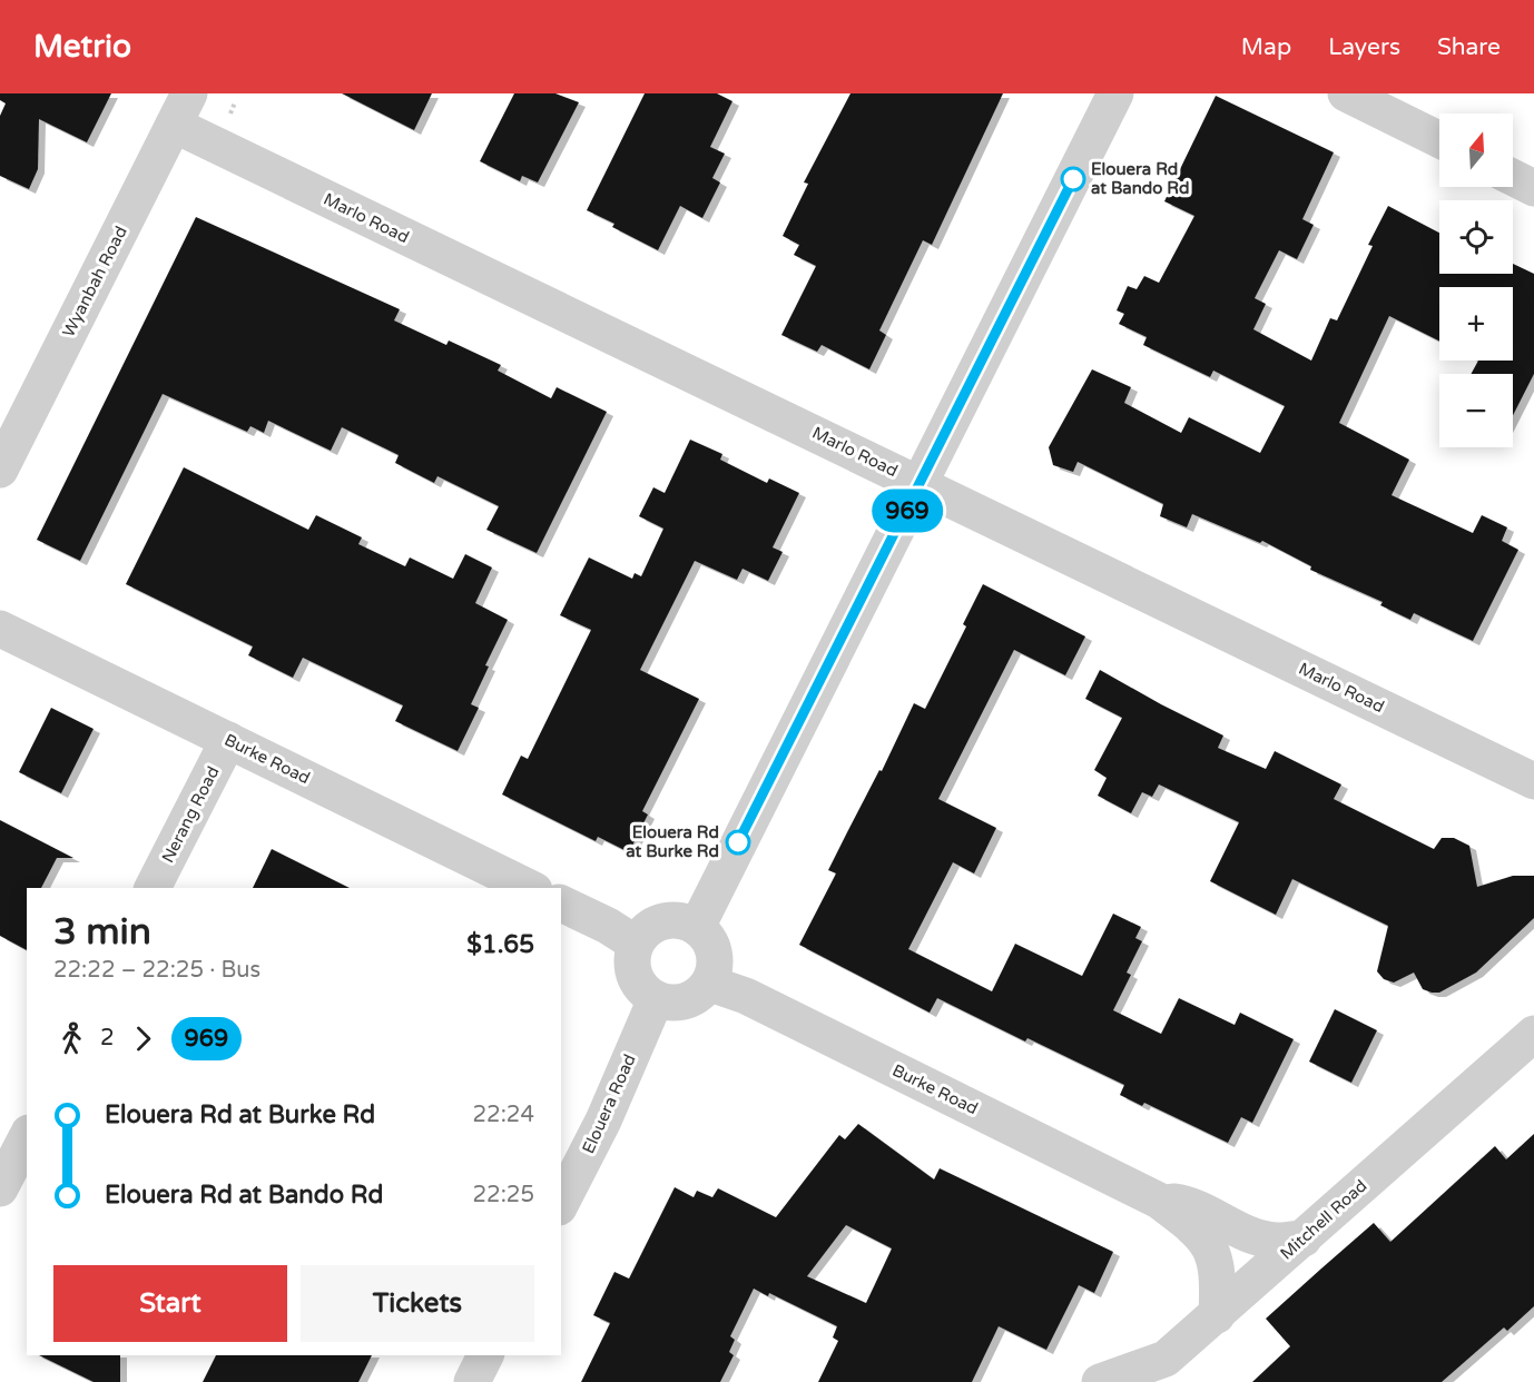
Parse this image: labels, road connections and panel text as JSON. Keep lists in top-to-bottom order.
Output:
{
  "streets": {
    "street": [
      "Marlo Road",
      "Wyanbah Road",
      "Burke Road",
      "Nerang Road",
      "Elouera Road",
      "Mitchell Road"
    ]
  },
  "crossings": [
    ["Marlo Road", "Wyanbah Road"],
    ["Burke Road", "Nerang Road"],
    ["Burke Road", "Elouera Road"],
    ["Burke Road", "Mitchell Road"]
  ],
  "places": ["Elouera Rd at Bando Rd", "Elouera Rd at Burke Rd"],
  "lines": ["bus line 969"],
  "north": "top",
  "page": {
    "header": "Metrio",
    "nav": ["Map", "Layers", "Share"],
    "on_map": "969",
    "map_buttons": ["+", "−"],
    "heading": ["3 min", "22:22 – 22:25 · Bus", "$1.65"],
    "legs": ["2", "969"],
    "list": [
      {
        "name": "Elouera Rd at Burke Rd",
        "value": "22:24"
      },
      {
        "name": "Elouera Rd at Bando Rd",
        "value": "22:25"
      }
    ],
    "buttons": ["Start", "Tickets"]
  }
}
